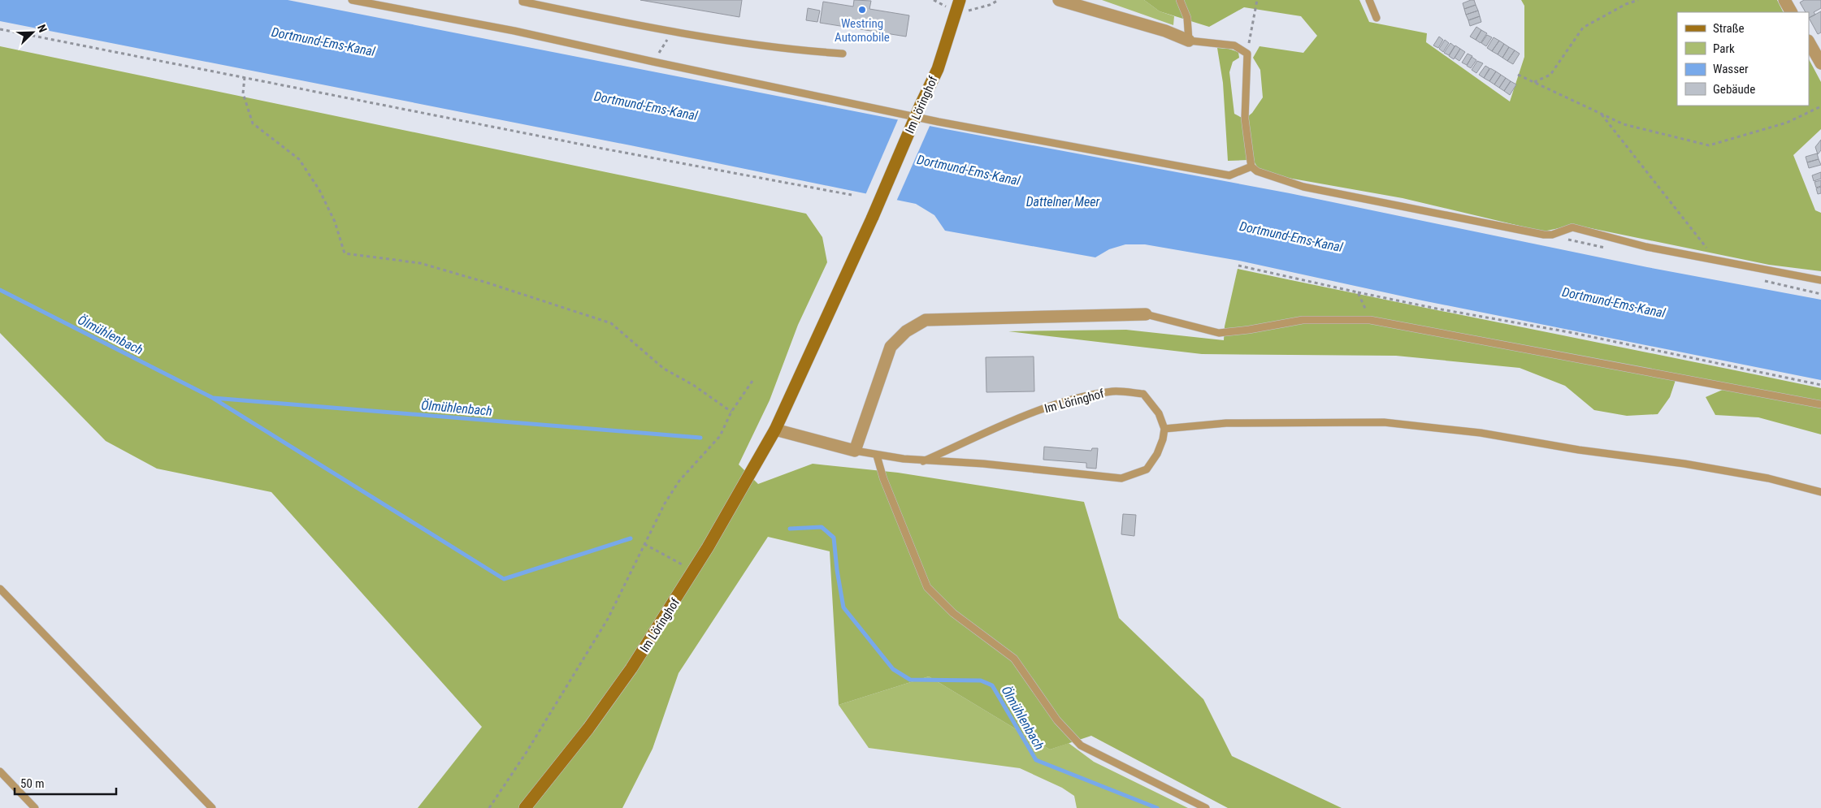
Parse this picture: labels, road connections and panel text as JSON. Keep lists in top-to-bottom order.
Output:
{
  "streets": {
    "street": ["Im Löringhof"]
  },
  "water": ["Dortmund-Ems-Kanal", "Dattelner Meer", "Ölmühlenbach"],
  "places": ["Westring Automobile"],
  "legend": [
    "Straße",
    "Park",
    "Wasser",
    "Gebäude"
  ],
  "scale_bar": "50 m",
  "north": "top right"
}
